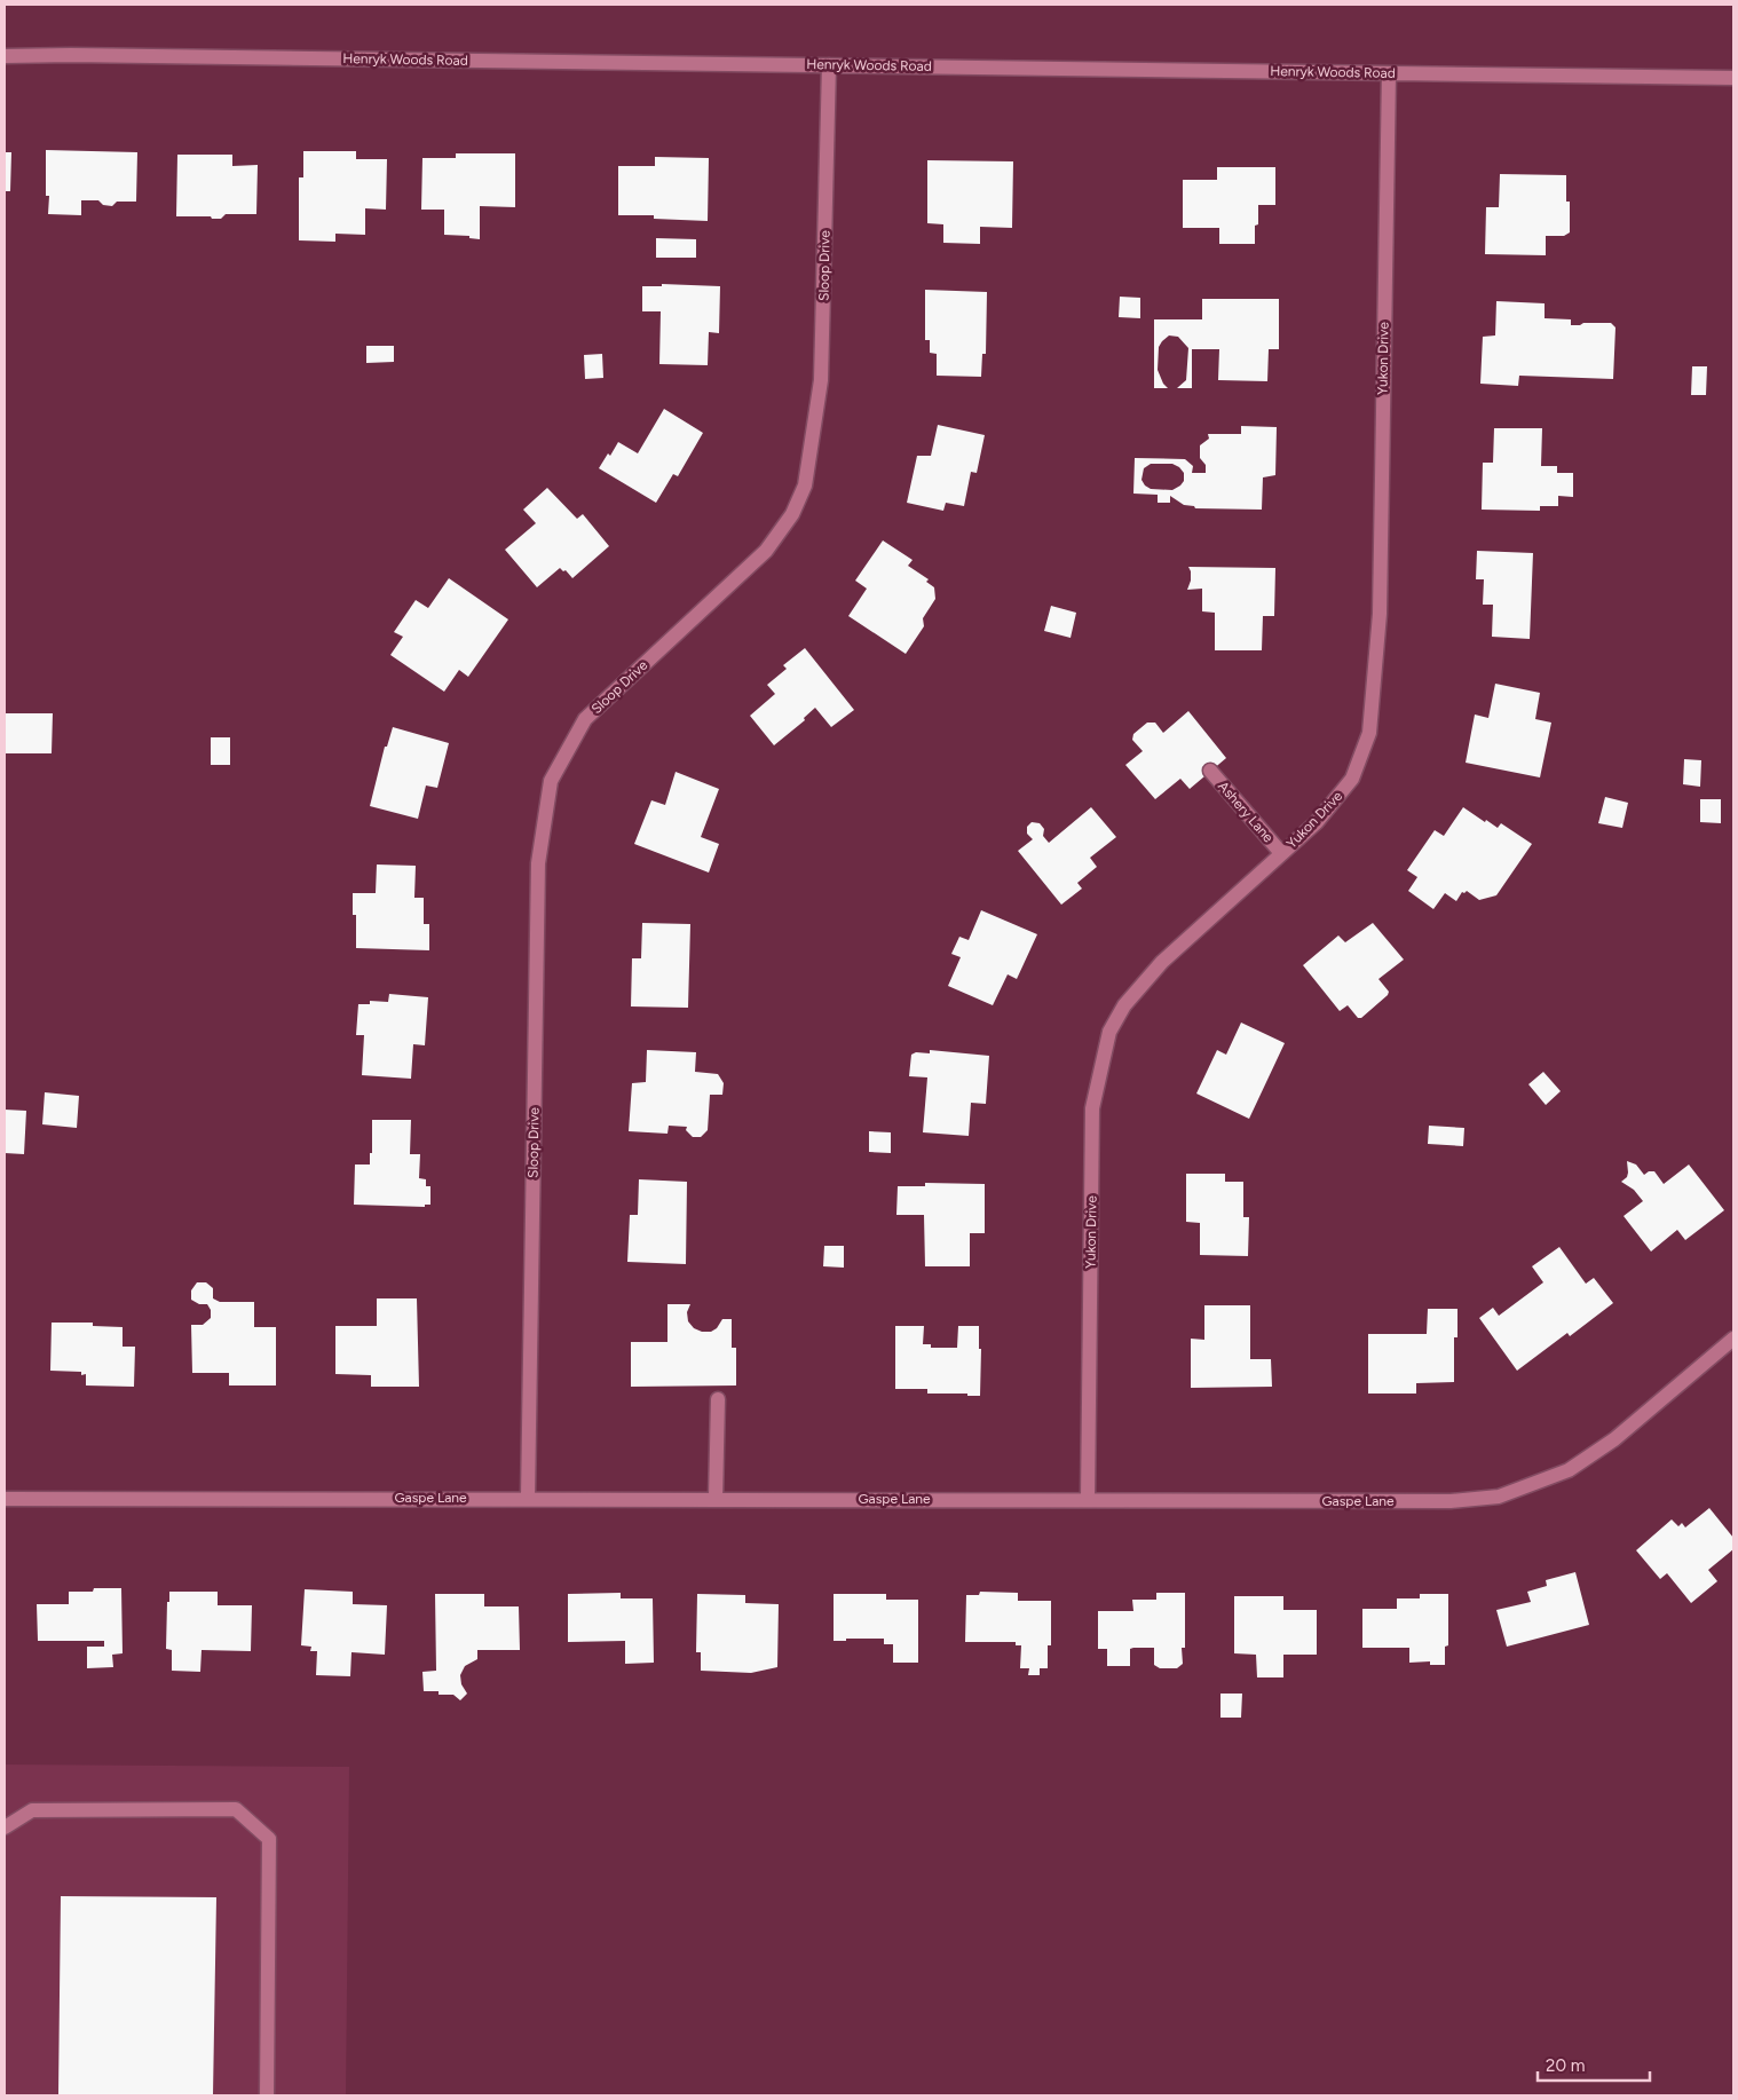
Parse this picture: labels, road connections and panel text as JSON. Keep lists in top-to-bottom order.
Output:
{
  "streets": {
    "street": [
      "Henryk Woods Road",
      "Sloop Drive",
      "Yukon Drive",
      "Ashery Lane",
      "Gaspe Lane"
    ]
  },
  "crossings": [
    ["Henryk Woods Road", "Sloop Drive"],
    ["Henryk Woods Road", "Yukon Drive"],
    ["Sloop Drive", "Gaspe Lane"],
    ["Yukon Drive", "Ashery Lane"],
    ["Yukon Drive", "Gaspe Lane"]
  ],
  "scale_bar": "20 m"
}
